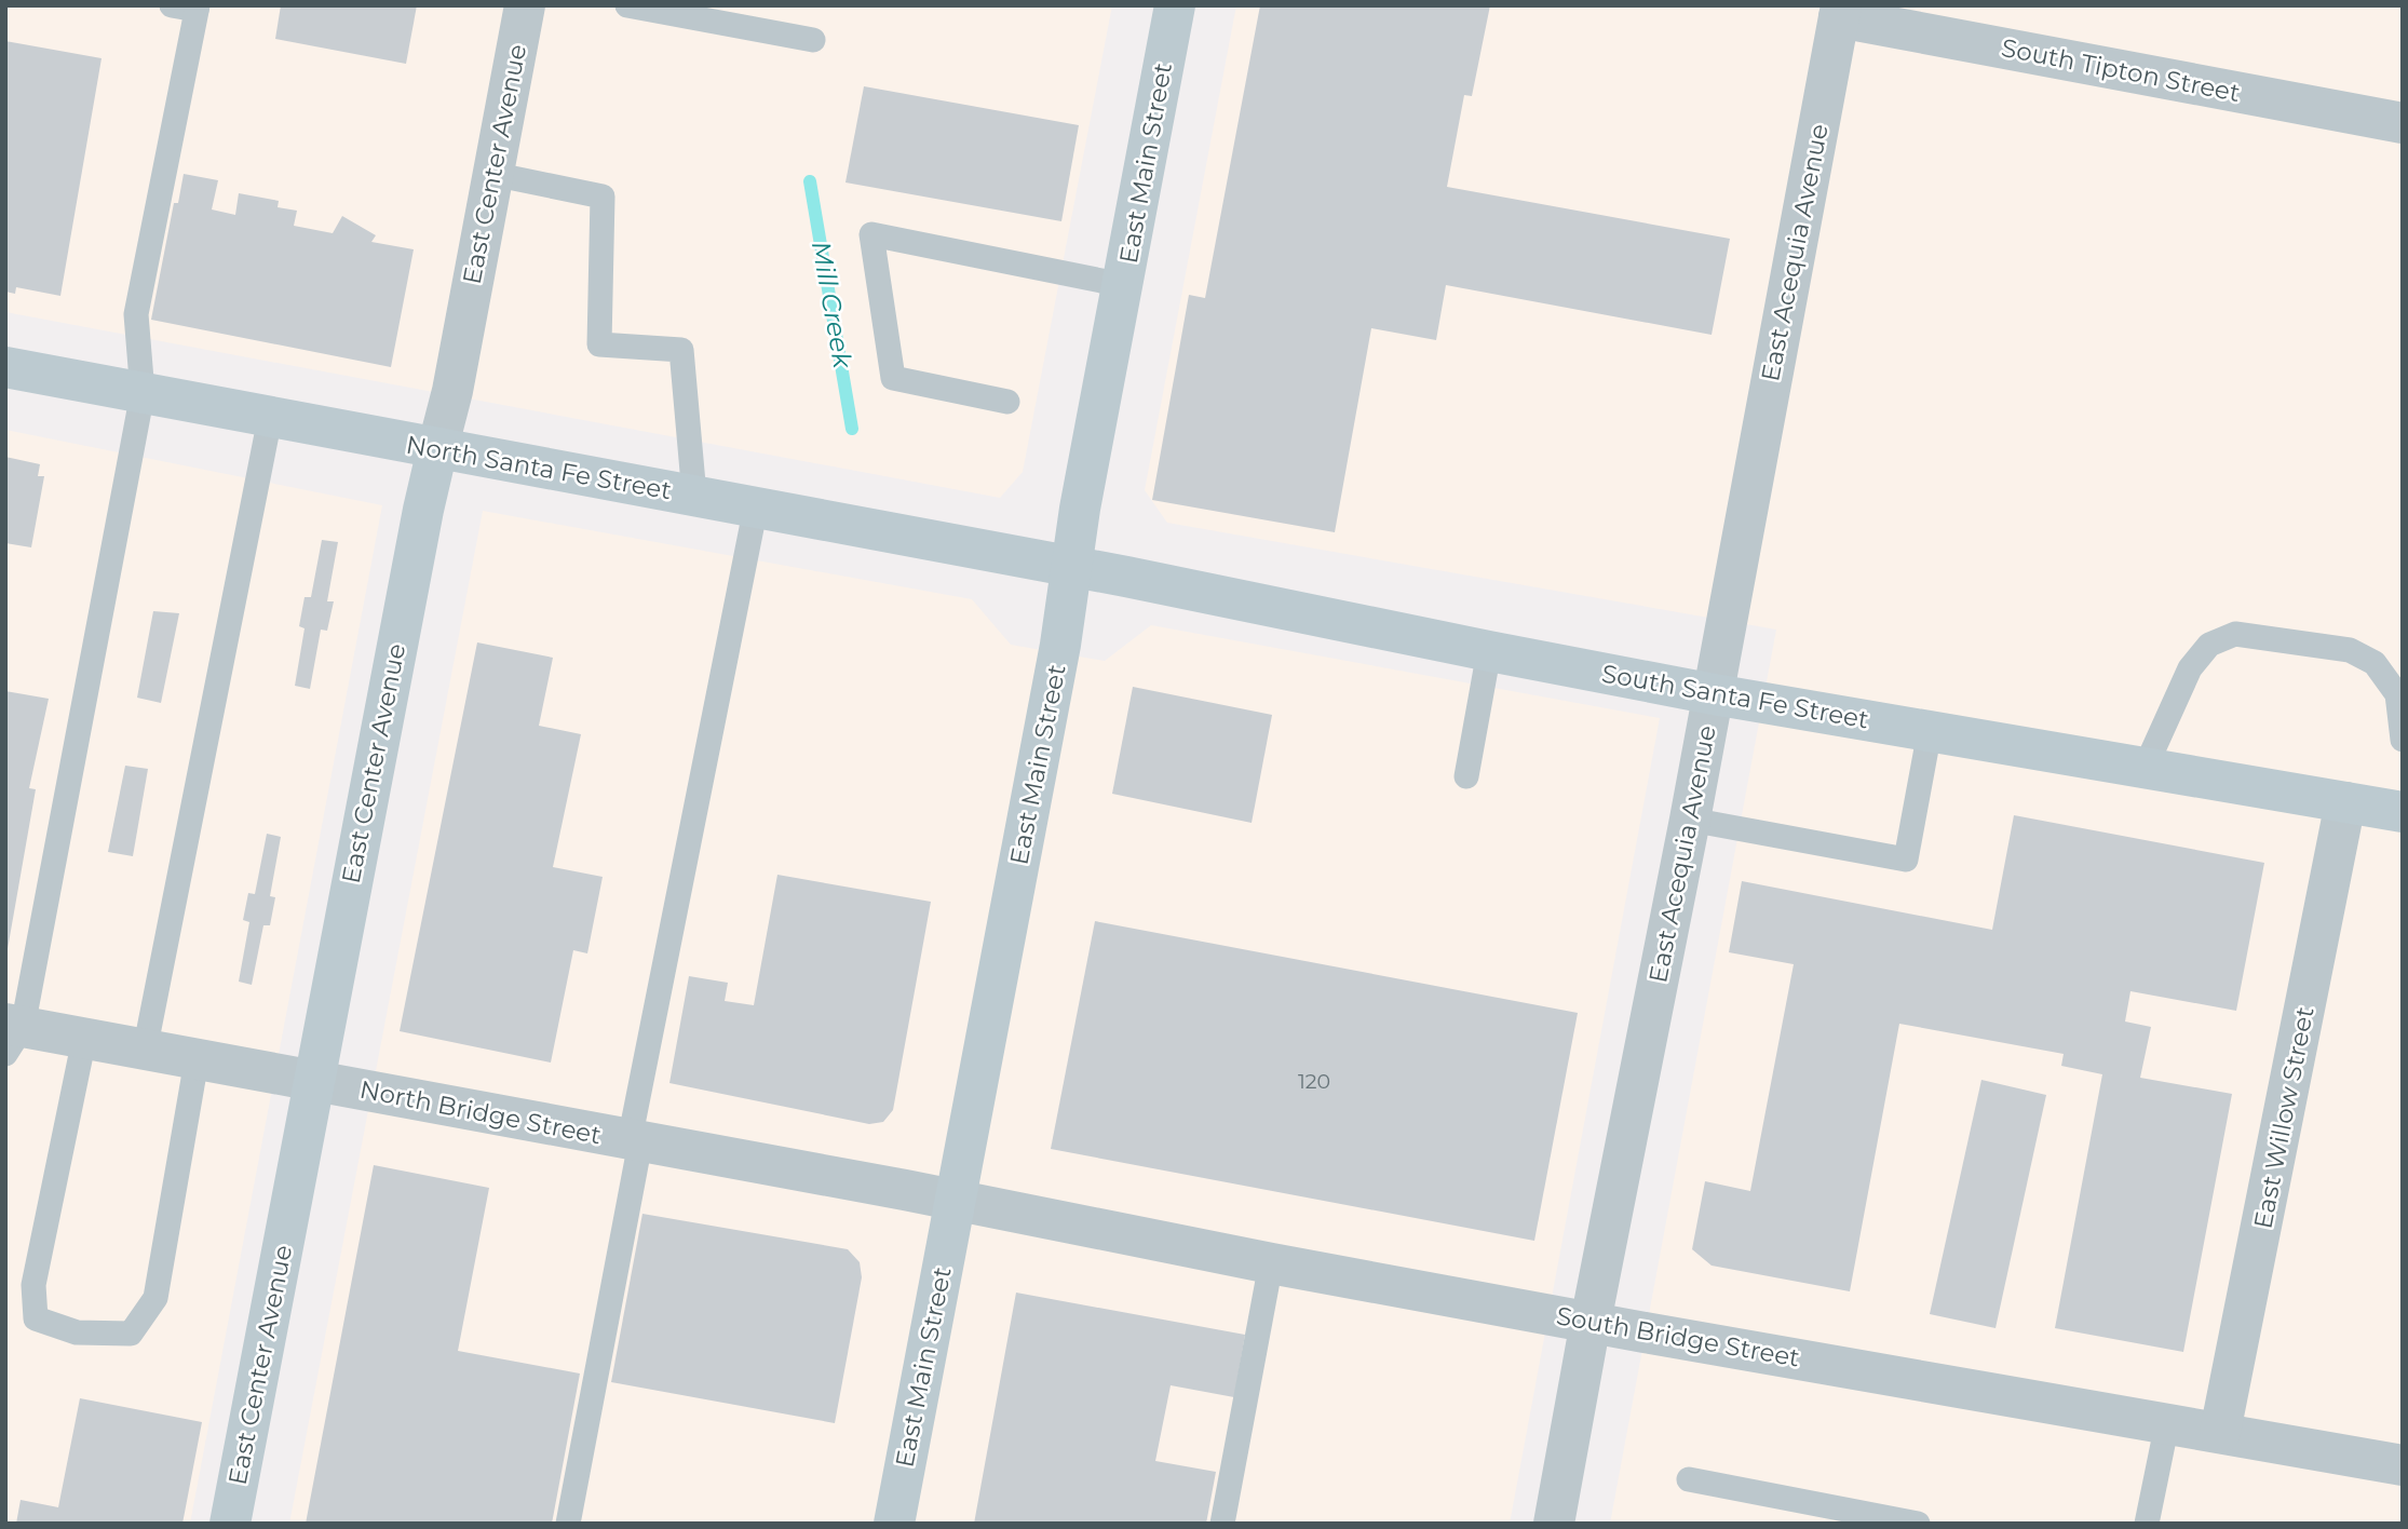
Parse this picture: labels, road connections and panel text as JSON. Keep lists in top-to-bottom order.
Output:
{
  "streets": {
    "street": [
      "South Tipton Street",
      "East Main Street",
      "East Center Avenue",
      "East Acequia Avenue",
      "North Santa Fe Street",
      "South Santa Fe Street",
      "North Bridge Street",
      "East Willow Street",
      "South Bridge Street"
    ]
  },
  "crossings": [
    ["South Tipton Street", "East Acequia Avenue"],
    ["East Main Street", "North Santa Fe Street"],
    ["East Main Street", "South Santa Fe Street"],
    ["East Main Street", "North Bridge Street"],
    ["East Main Street", "South Bridge Street"],
    ["East Center Avenue", "North Santa Fe Street"],
    ["East Center Avenue", "North Bridge Street"],
    ["East Acequia Avenue", "South Santa Fe Street"],
    ["East Acequia Avenue", "South Bridge Street"],
    ["North Santa Fe Street", "South Santa Fe Street"],
    ["South Santa Fe Street", "East Willow Street"],
    ["North Bridge Street", "South Bridge Street"],
    ["East Willow Street", "South Bridge Street"]
  ],
  "water": ["Mill Creek"],
  "house_numbers": ["120"]
}
